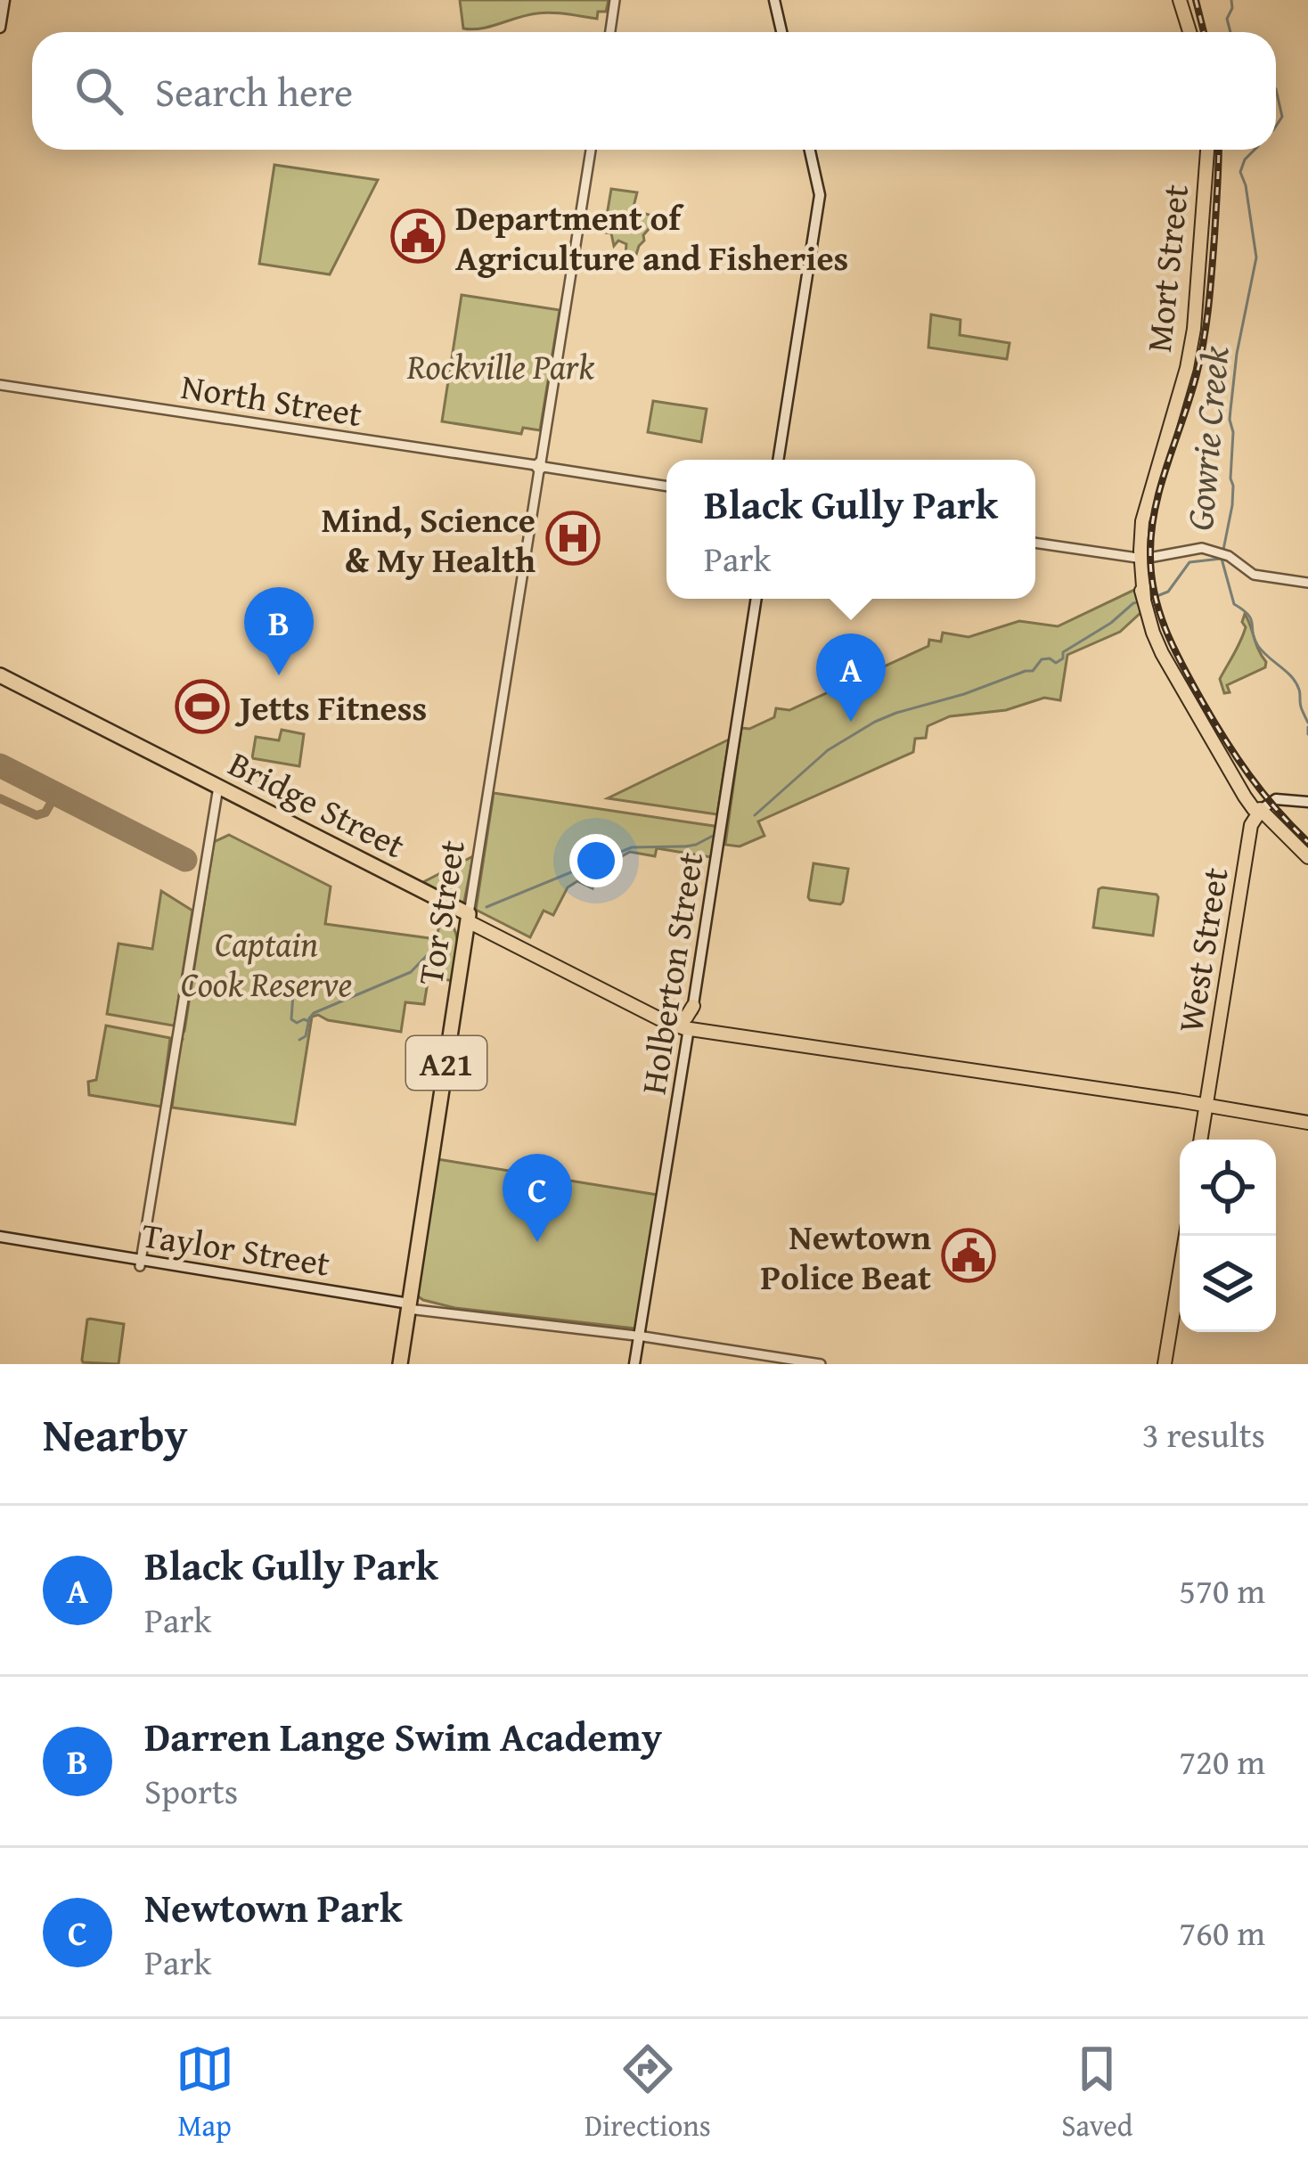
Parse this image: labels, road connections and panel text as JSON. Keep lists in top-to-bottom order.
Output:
{
  "streets": {
    "highway": ["Bridge Street", "Tor Street", "A21"],
    "main road": [
      "Mort Street",
      "West Street",
      "Holberton Street",
      "Taylor Street"
    ],
    "street": ["North Street"]
  },
  "crossings": [
    ["Mort Street", "West Street"],
    ["North Street", "Tor Street"],
    ["Bridge Street", "Tor Street"],
    ["Bridge Street", "West Street"],
    ["Bridge Street", "Holberton Street"],
    ["Tor Street", "Taylor Street"],
    ["Holberton Street", "Taylor Street"]
  ],
  "water": ["Gowrie Creek"],
  "parks": ["Rockville Park", "Captain Cook Reserve"],
  "places": {
    "public building": ["Department of Agriculture and Fisheries", "Newtown Police Beat"],
    "hospital": ["Mind, Science & My Health"],
    "sports": ["Jetts Fitness"]
  },
  "page": {
    "search": "Search here",
    "popup": ["Black Gully Park", "Park"],
    "pins": ["B", "A", "C"],
    "heading": ["Nearby", "3 results"],
    "list": [
      {
        "mark": "A",
        "name": "Black Gully Park",
        "note": "Park",
        "value": "570 m"
      },
      {
        "mark": "B",
        "name": "Darren Lange Swim Academy",
        "note": "Sports",
        "value": "720 m"
      },
      {
        "mark": "C",
        "name": "Newtown Park",
        "note": "Park",
        "value": "760 m"
      }
    ],
    "nav": ["Map", "Directions", "Saved"]
  }
}
